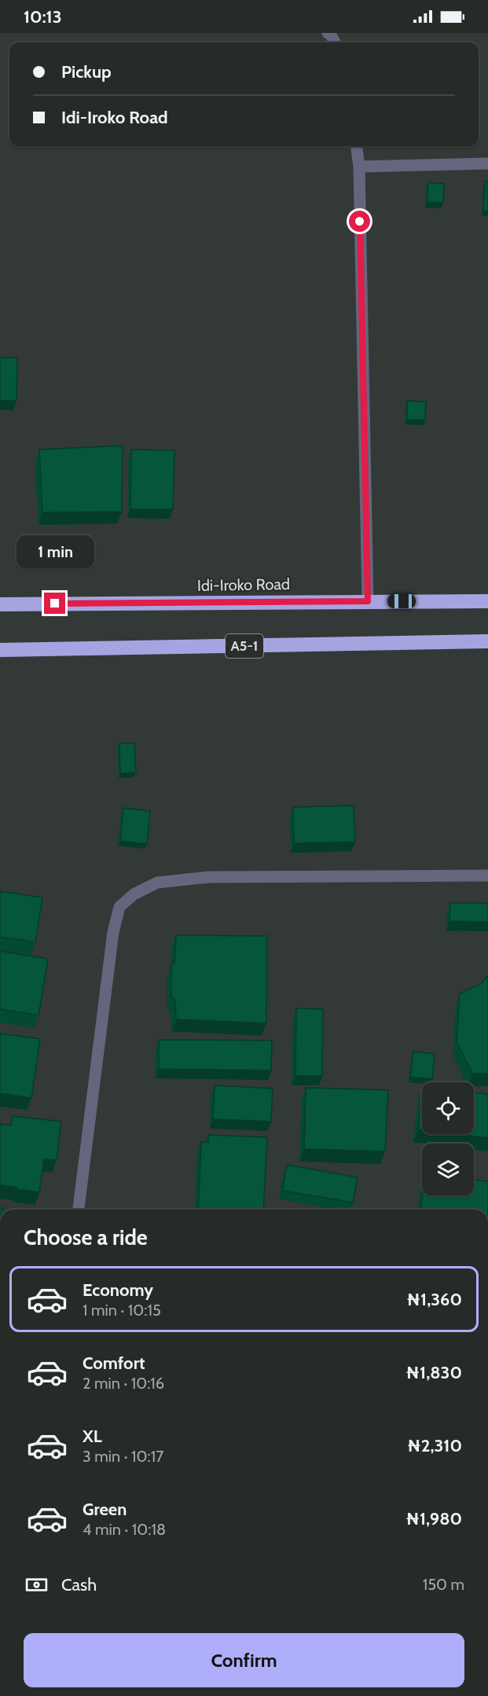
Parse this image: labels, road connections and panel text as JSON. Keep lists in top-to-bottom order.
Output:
{
  "streets": {
    "highway": ["Idi-Iroko Road", "A5-1"]
  },
  "page": {
    "status": "10:13",
    "banner": ["Pickup", "Idi-Iroko Road"],
    "bubble": "1 min",
    "heading": "Choose a ride",
    "list": [
      {
        "name": "Economy",
        "note": "1 min · 10:15",
        "value": "₦1,360"
      },
      {
        "name": "Comfort",
        "note": "2 min · 10:16",
        "value": "₦1,830"
      },
      {
        "name": "XL",
        "note": "3 min · 10:17",
        "value": "₦2,310"
      },
      {
        "name": "Green",
        "note": "4 min · 10:18",
        "value": "₦1,980"
      }
    ],
    "pay": ["Cash", "150 m"],
    "buttons": "Confirm"
  }
}
